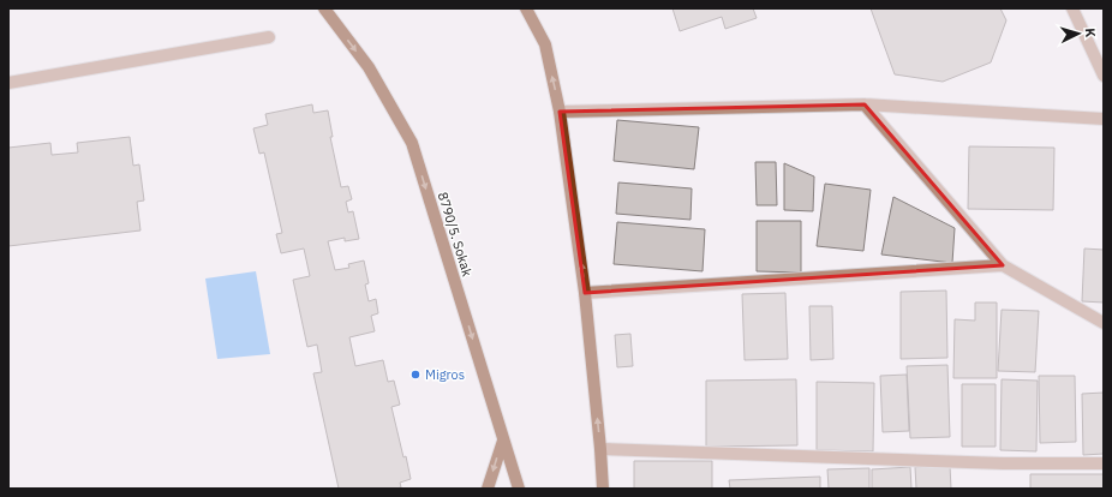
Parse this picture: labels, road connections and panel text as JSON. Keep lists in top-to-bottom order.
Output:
{
  "streets": {
    "main road": ["8790/5. Sokak"]
  },
  "one_way": ["8790/5. Sokak"],
  "places": ["Migros"],
  "north": "right"
}
